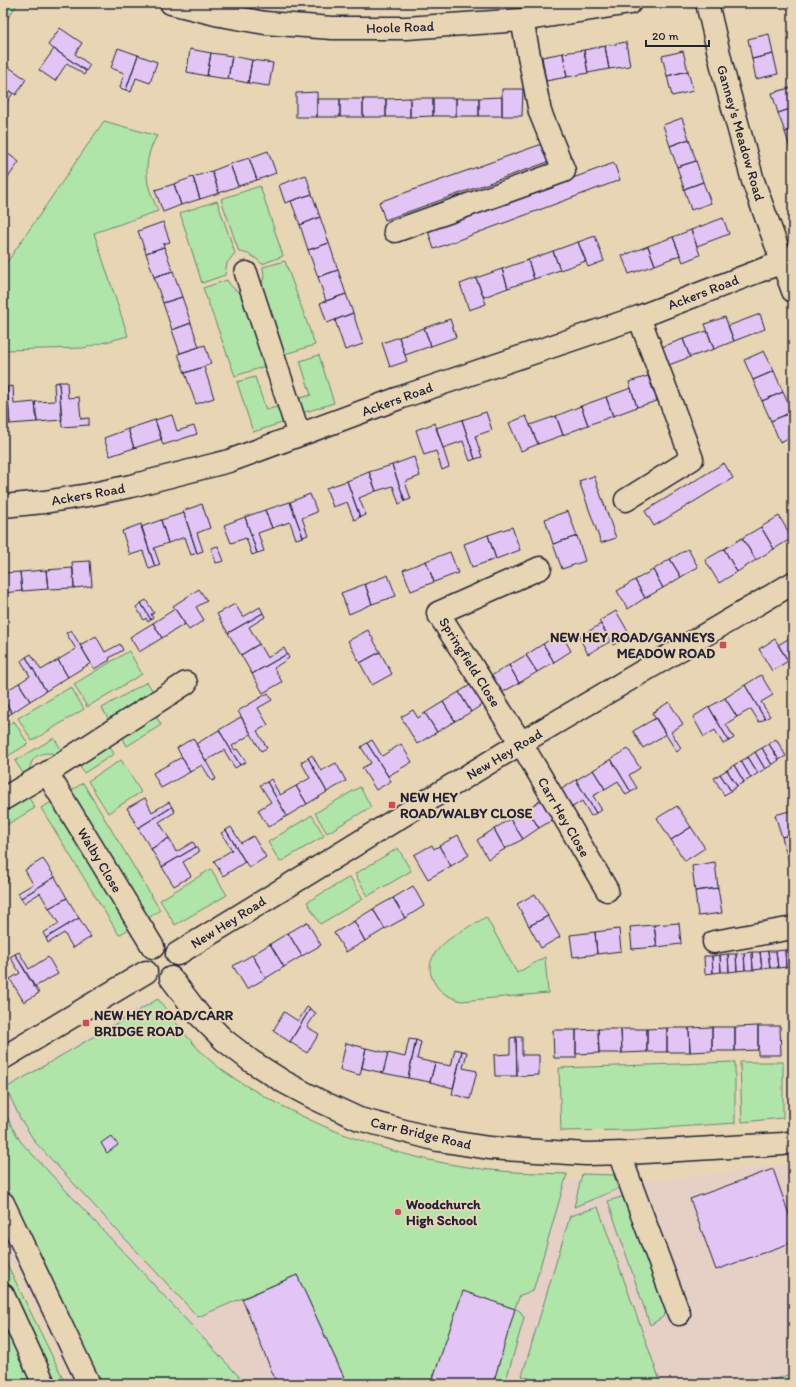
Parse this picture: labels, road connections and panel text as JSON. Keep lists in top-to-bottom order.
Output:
{
  "streets": {
    "street": [
      "Hoole Road",
      "Ganney's Meadow Road",
      "Ackers Road",
      "Springfield Close",
      "New Hey Road",
      "Carr Hey Close",
      "Walby Close",
      "Carr Bridge Road"
    ]
  },
  "crossings": [
    ["Ganney's Meadow Road", "Ackers Road"],
    ["Springfield Close", "New Hey Road"],
    ["Springfield Close", "Carr Hey Close"],
    ["New Hey Road", "Carr Hey Close"],
    ["New Hey Road", "Walby Close"],
    ["New Hey Road", "Carr Bridge Road"],
    ["Walby Close", "Carr Bridge Road"]
  ],
  "places": {
    "transit": ["NEW HEY ROAD/GANNEYS MEADOW ROAD", "NEW HEY ROAD/WALBY CLOSE", "NEW HEY ROAD/CARR BRIDGE ROAD"],
    "other": ["Woodchurch High School"]
  },
  "scale_bar": "20 m"
}
